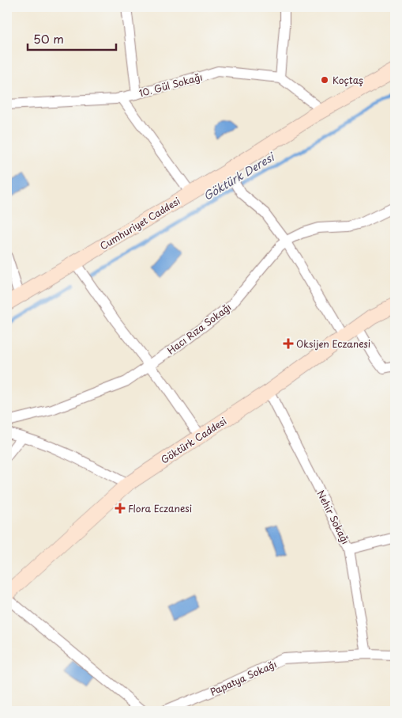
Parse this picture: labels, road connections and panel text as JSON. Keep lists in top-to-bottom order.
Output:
{
  "streets": {
    "main road": ["Cumhuriyet Caddesi", "Göktürk Caddesi"],
    "street": [
      "10. Gül Sokağı",
      "Hacı Rıza Sokağı",
      "Nehir Sokağı",
      "Papatya Sokağı"
    ]
  },
  "crossings": [
    ["Göktürk Caddesi", "Nehir Sokağı"],
    ["Nehir Sokağı", "Papatya Sokağı"]
  ],
  "water": ["Göktürk Deresi"],
  "places": {
    "other": ["Koçtaş"],
    "health": ["Oksijen Eczanesi", "Flora Eczanesi"]
  },
  "scale_bar": "50 m"
}
